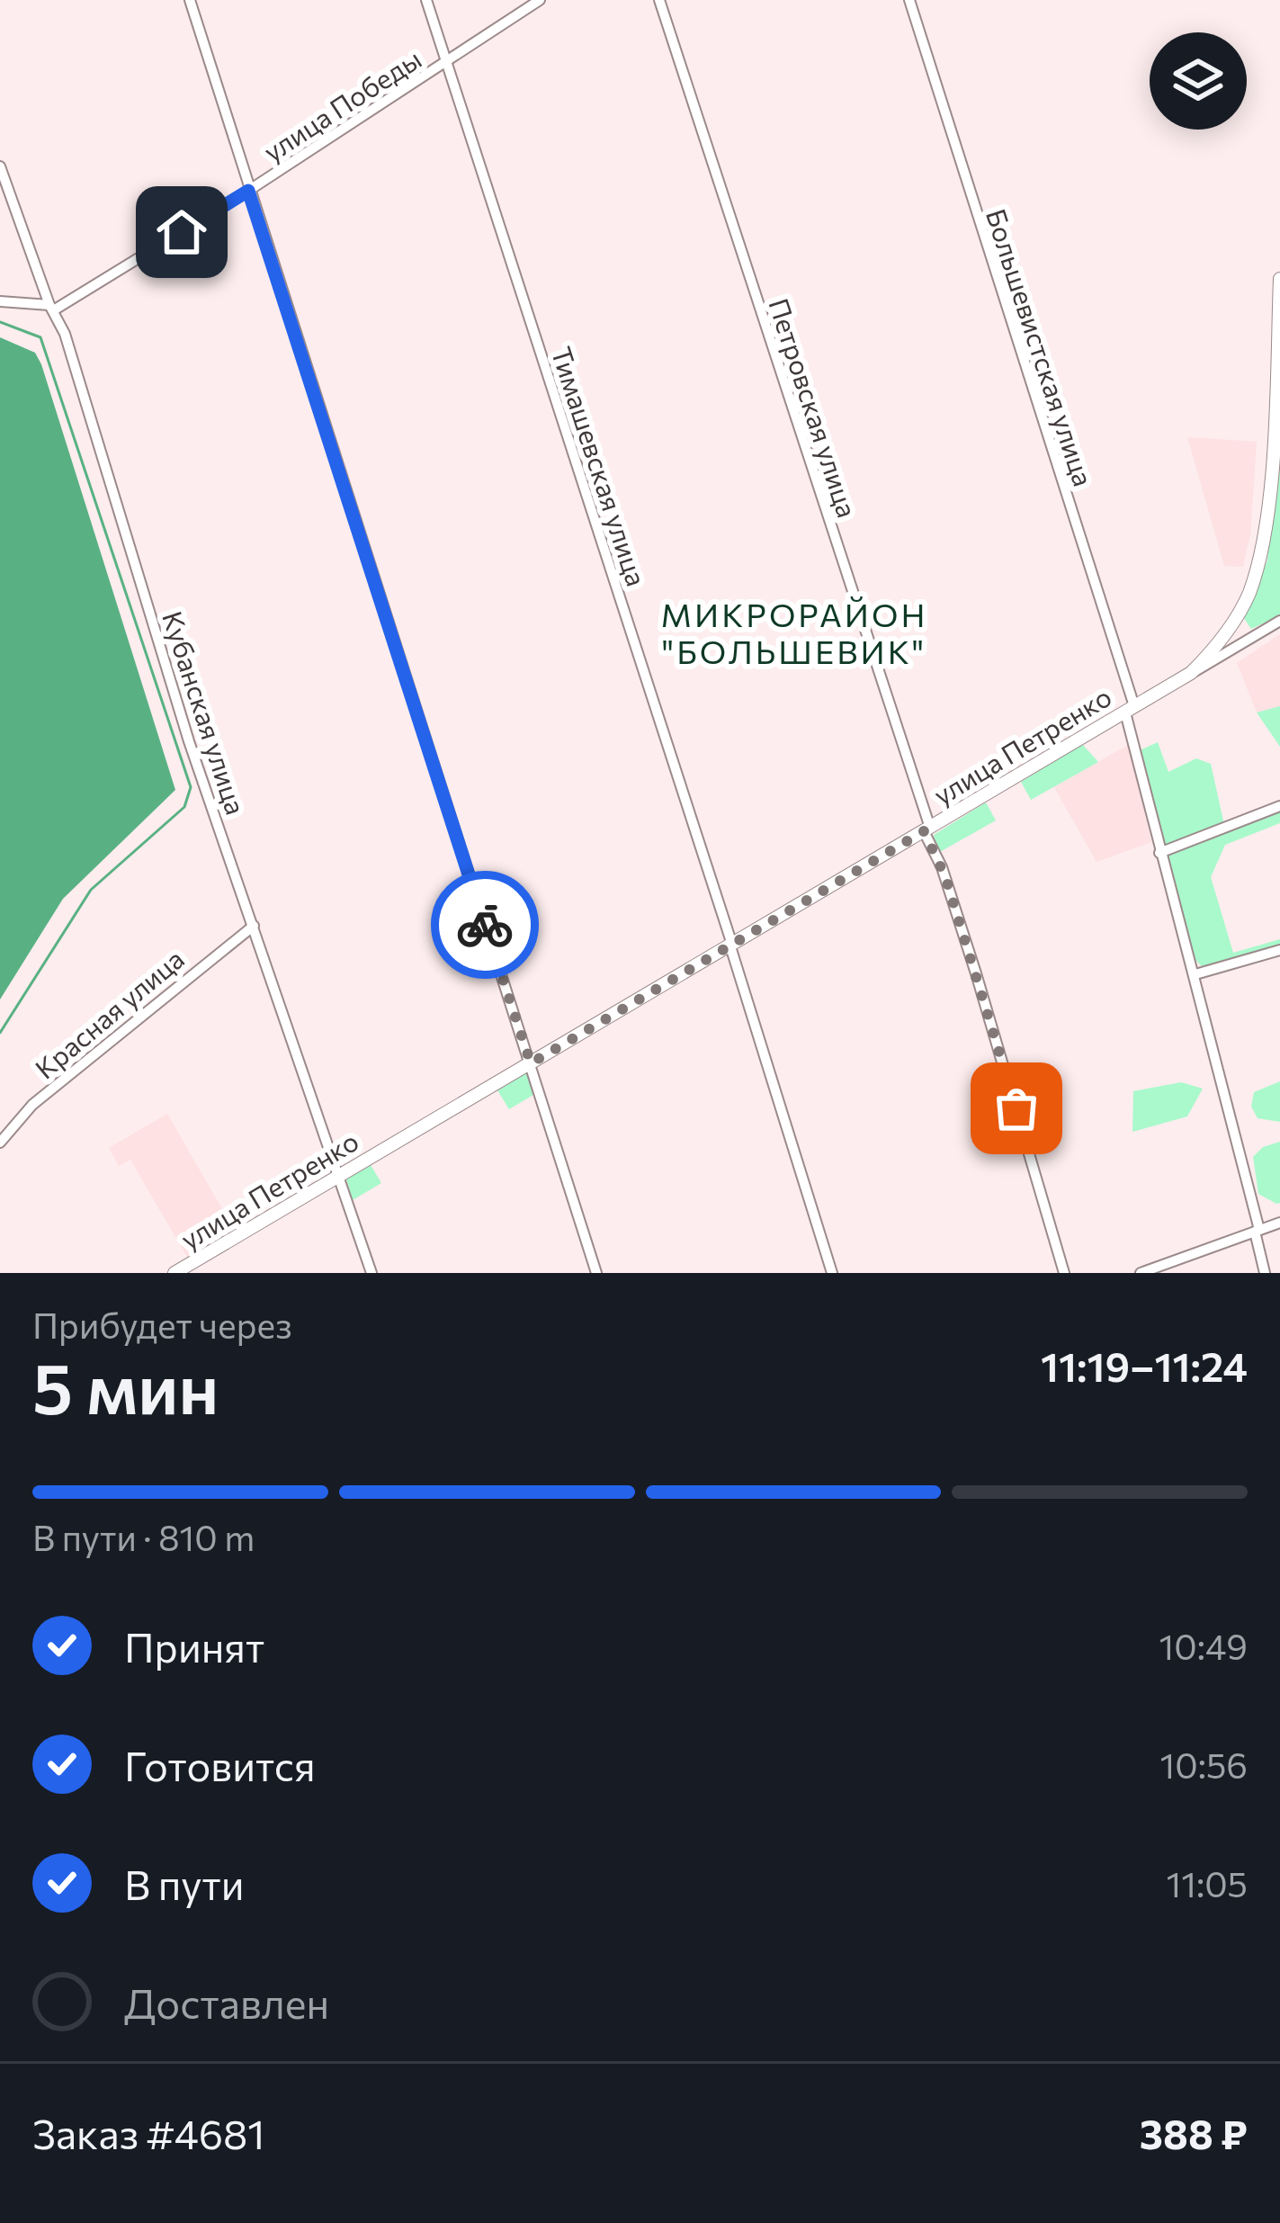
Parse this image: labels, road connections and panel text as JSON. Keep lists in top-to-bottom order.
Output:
{
  "streets": {
    "main road": ["улица Петренко"],
    "street": [
      "улица Победы",
      "Большевистская улица",
      "Петровская улица",
      "Тимашевская улица",
      "Кубанская улица",
      "Красная улица"
    ]
  },
  "crossings": [
    ["улица Победы", "Тимашевская улица"],
    ["улица Победы", "Кубанская улица"],
    ["Большевистская улица", "улица Петренко"],
    ["Петровская улица", "улица Петренко"],
    ["Тимашевская улица", "улица Петренко"],
    ["Кубанская улица", "улица Петренко"],
    ["Кубанская улица", "Красная улица"]
  ],
  "districts": ["МИКРОРАЙОН \"БОЛЬШЕВИК\""],
  "page": {
    "heading": ["5 мин", "Прибудет через", "11:19–11:24"],
    "panel": ["Заказ #4681", "388 ₽"],
    "bar": "В пути · 810 m",
    "list": [
      ["Принят", "10:49"],
      ["Готовится", "10:56"],
      ["В пути", "11:05"],
      "Доставлен"
    ]
  }
}
